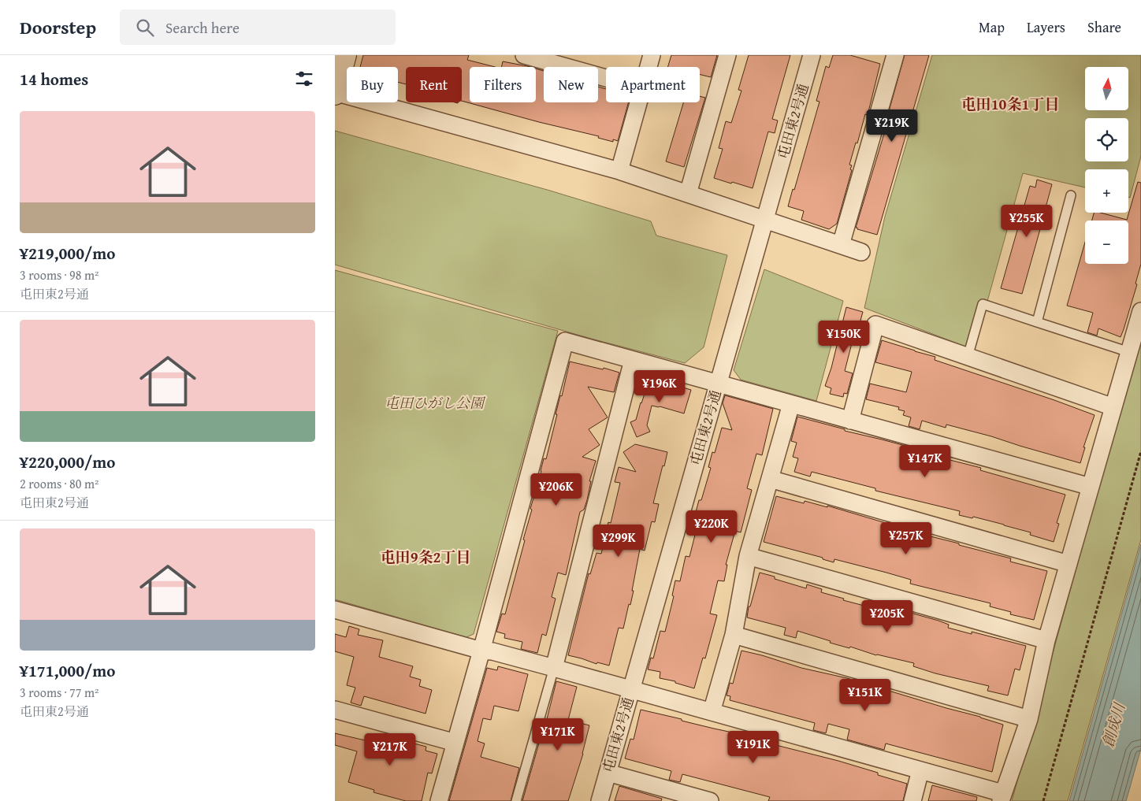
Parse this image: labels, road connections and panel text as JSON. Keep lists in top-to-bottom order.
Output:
{
  "streets": {
    "street": ["屯田東2号通"]
  },
  "districts": ["屯田10条1丁目", "屯田9条2丁目"],
  "water": ["創成川"],
  "parks": ["屯田ひがし公園"],
  "north": "top",
  "page": {
    "header": "Doorstep",
    "search": "Search here",
    "nav": ["Map", "Layers", "Share"],
    "heading": "14 homes",
    "map_buttons": ["+", "−"],
    "chip": [
      "Buy",
      "Rent",
      "Filters",
      "New",
      "Apartment"
    ],
    "list": [
      {
        "name": "¥219,000/mo",
        "note": "3 rooms · 98 m² · 屯田東2号通"
      },
      {
        "name": "¥220,000/mo",
        "note": "2 rooms · 80 m² · 屯田東2号通"
      },
      {
        "name": "¥171,000/mo",
        "note": "3 rooms · 77 m² · 屯田東2号通"
      }
    ],
    "price": [
      "¥219K",
      "¥255K",
      "¥150K",
      "¥196K",
      "¥147K",
      "¥206K",
      "¥220K",
      "¥257K",
      "¥299K",
      "¥205K",
      "¥151K",
      "¥171K",
      "¥191K",
      "¥217K"
    ]
  }
}
